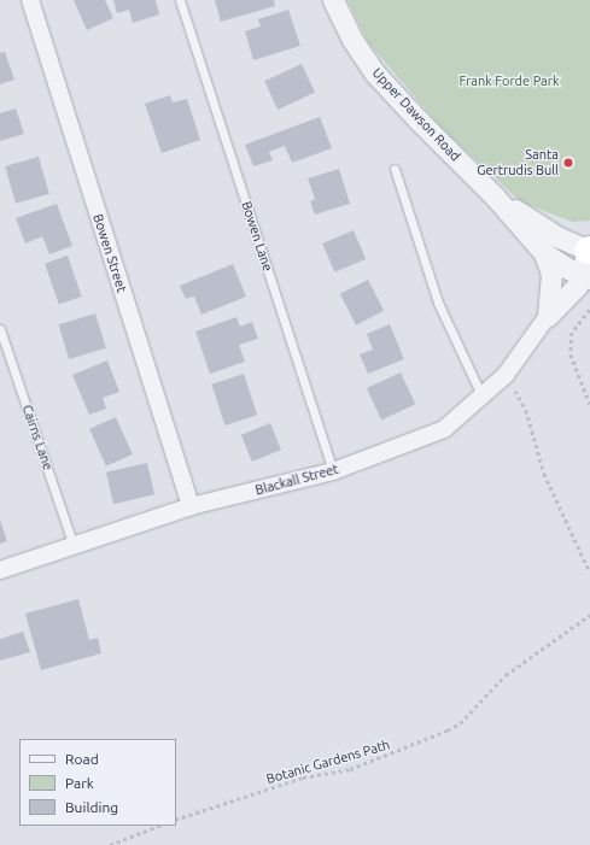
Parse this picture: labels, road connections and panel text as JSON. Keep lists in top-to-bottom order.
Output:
{
  "streets": {
    "street": ["Upper Dawson Road", "Bowen Street", "Blackall Street"],
    "lane": ["Bowen Lane", "Cairns Lane"],
    "path": ["Botanic Gardens Path"]
  },
  "crossings": [
    ["Bowen Lane", "Blackall Street"],
    ["Bowen Street", "Blackall Street"],
    ["Cairns Lane", "Blackall Street"]
  ],
  "parks": ["Frank Forde Park"],
  "places": ["Santa Gertrudis Bull"],
  "legend": ["Road", "Park", "Building"]
}
